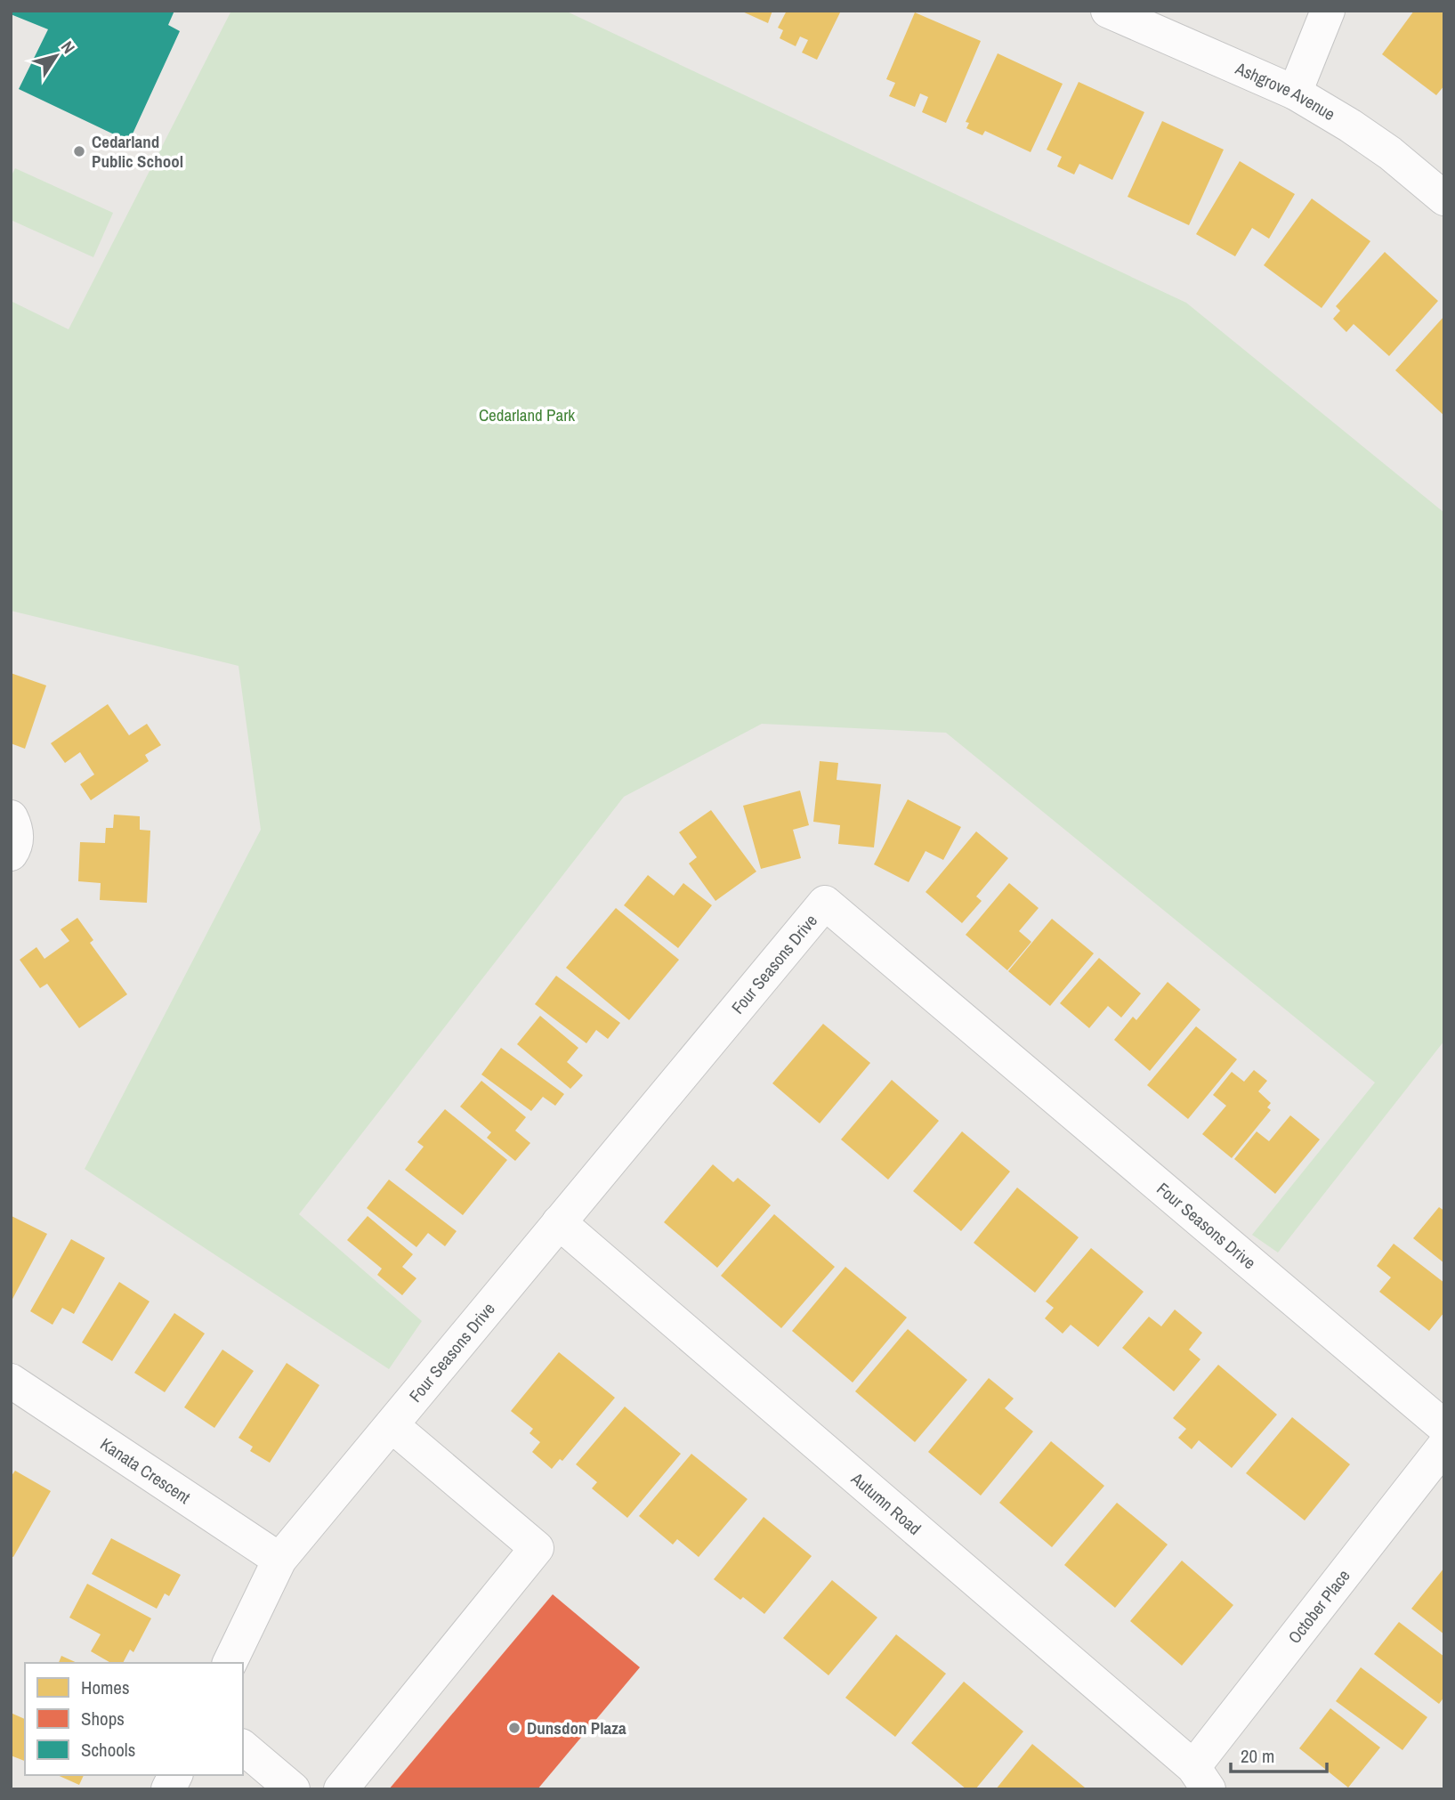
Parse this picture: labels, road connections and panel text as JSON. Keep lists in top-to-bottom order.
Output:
{
  "streets": {
    "street": [
      "Ashgrove Avenue",
      "Four Seasons Drive",
      "Kanata Crescent",
      "Autumn Road",
      "October Place"
    ]
  },
  "crossings": [
    ["Four Seasons Drive", "Kanata Crescent"],
    ["Four Seasons Drive", "Autumn Road"],
    ["Autumn Road", "October Place"]
  ],
  "parks": ["Cedarland Park"],
  "places": ["Cedarland Public School", "Dunsdon Plaza"],
  "legend": ["Homes", "Shops", "Schools"],
  "scale_bar": "20 m",
  "north": "top right"
}
